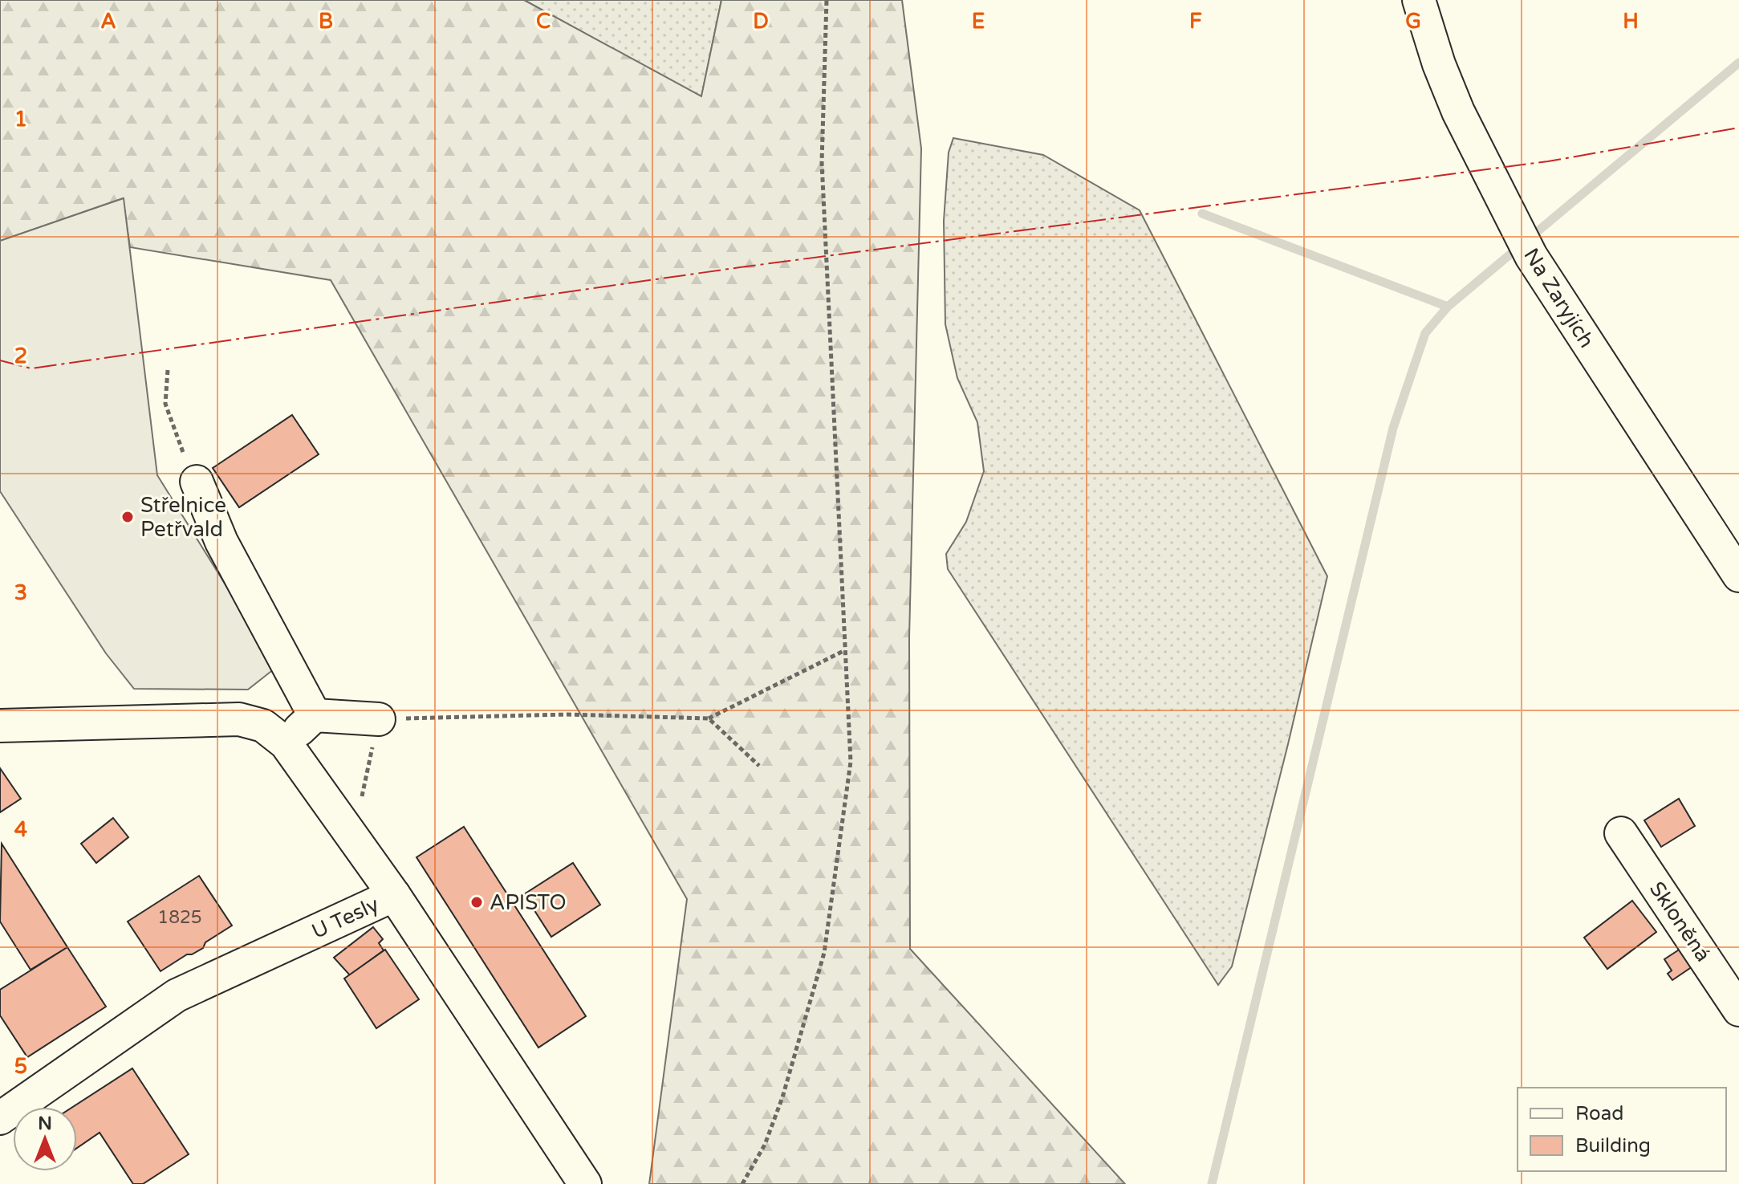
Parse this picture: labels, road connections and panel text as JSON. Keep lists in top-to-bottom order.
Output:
{
  "streets": {
    "street": ["Na Zaryjích", "U Tesly", "Skloněná"]
  },
  "places": ["Střelnice Petřvald", "APISTO"],
  "house_numbers": ["1825"],
  "legend": ["Road", "Building"],
  "north": "top",
  "grid": {
    "columns": [
      "A",
      "B",
      "C",
      "D",
      "E",
      "F",
      "G",
      "H"
    ],
    "rows": [
      "1",
      "2",
      "3",
      "4",
      "5"
    ]
  }
}
